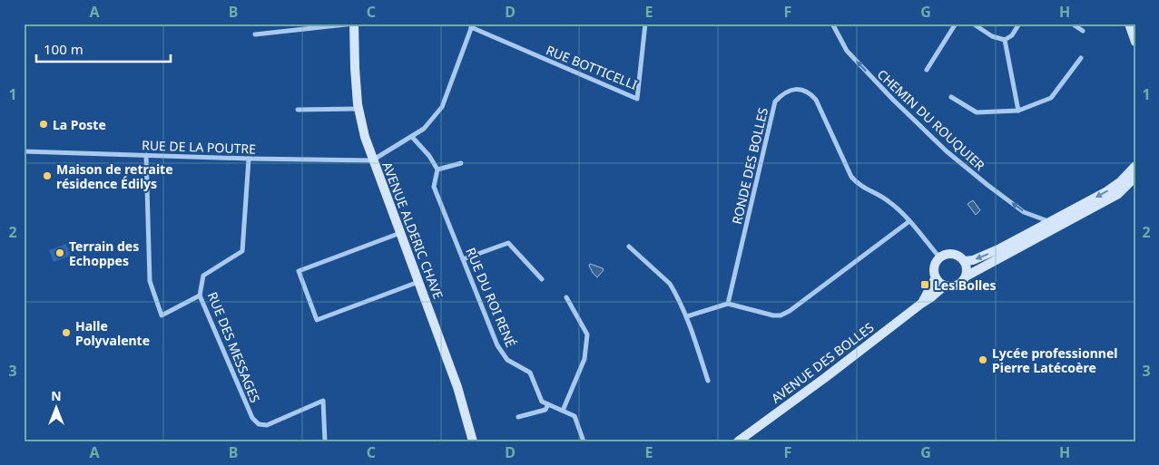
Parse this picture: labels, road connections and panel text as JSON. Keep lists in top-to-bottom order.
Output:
{
  "streets": {
    "main road": ["AVENUE ALDERIC CHAVE", "AVENUE DES BOLLES"],
    "street": [
      "RUE BOTTICELLI",
      "CHEMIN DU ROUQUIER",
      "RUE DE LA POUTRE",
      "RONDE DES BOLLES",
      "RUE DU ROI RENÉ",
      "RUE DES MESSAGES"
    ]
  },
  "crossings": [
    ["RUE DE LA POUTRE", "AVENUE ALDERIC CHAVE"],
    ["RUE DE LA POUTRE", "RUE DES MESSAGES"],
    ["RONDE DES BOLLES", "AVENUE DES BOLLES"]
  ],
  "one_way": ["CHEMIN DU ROUQUIER"],
  "places": {
    "other": [
      "La Poste",
      "Maison de retraite résidence Édilys",
      "Terrain des Echoppes",
      "Halle Polyvalente",
      "Lycée professionnel Pierre Latécoère"
    ],
    "transit": ["Les Bolles"]
  },
  "scale_bar": "100 m",
  "north": "top",
  "grid": {
    "columns": [
      "A",
      "B",
      "C",
      "D",
      "E",
      "F",
      "G",
      "H"
    ],
    "rows": ["1", "2", "3"]
  }
}
